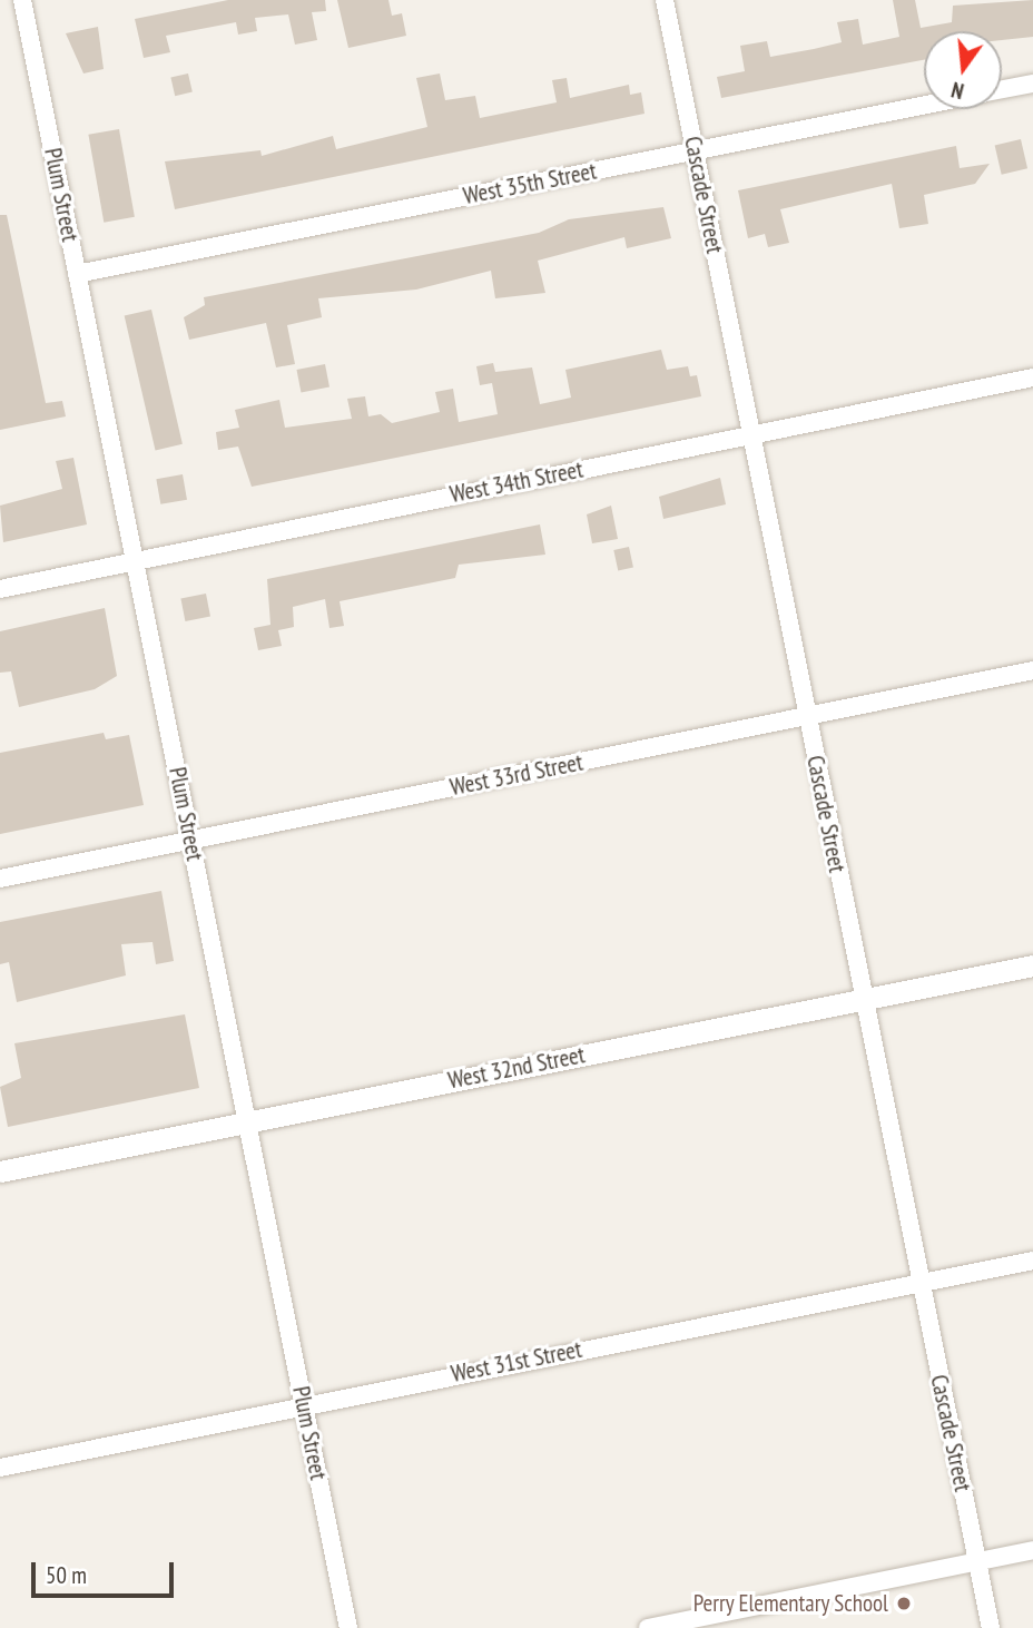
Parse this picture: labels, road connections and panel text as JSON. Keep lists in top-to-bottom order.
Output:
{
  "streets": {
    "street": [
      "West 35th Street",
      "Plum Street",
      "Cascade Street",
      "West 34th Street",
      "West 33rd Street",
      "West 32nd Street",
      "West 31st Street"
    ]
  },
  "crossings": [
    ["West 35th Street", "Plum Street"],
    ["West 35th Street", "Cascade Street"],
    ["Plum Street", "West 34th Street"],
    ["Plum Street", "West 33rd Street"],
    ["Plum Street", "West 32nd Street"],
    ["Plum Street", "West 31st Street"],
    ["Cascade Street", "West 34th Street"],
    ["Cascade Street", "West 33rd Street"],
    ["Cascade Street", "West 32nd Street"],
    ["Cascade Street", "West 31st Street"]
  ],
  "places": ["Perry Elementary School"],
  "scale_bar": "50 m",
  "north": "bottom"
}
